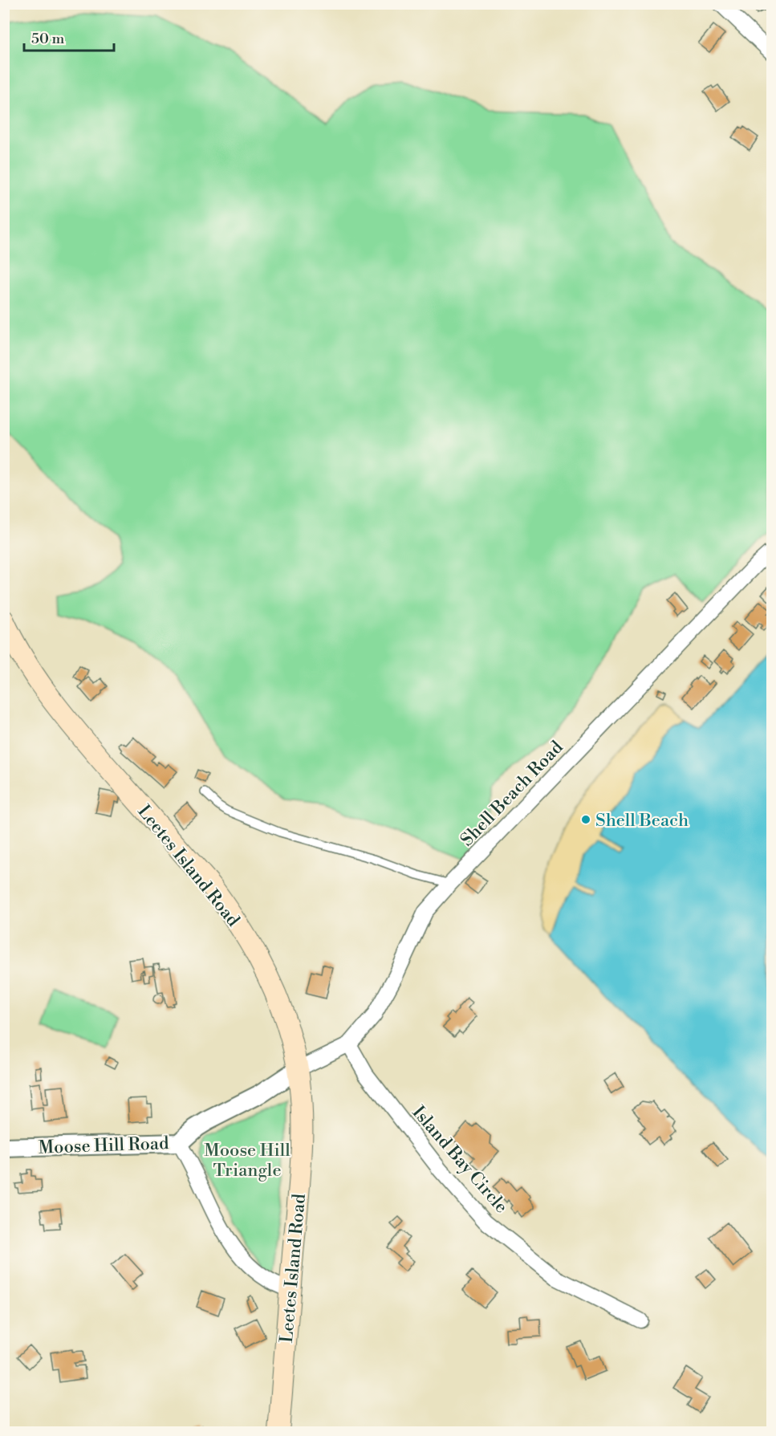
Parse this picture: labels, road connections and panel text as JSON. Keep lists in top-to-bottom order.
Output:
{
  "streets": {
    "main road": ["Leetes Island Road"],
    "street": ["Shell Beach Road", "Moose Hill Road", "Island Bay Circle"]
  },
  "crossings": [
    ["Shell Beach Road", "Leetes Island Road"],
    ["Shell Beach Road", "Moose Hill Road"],
    ["Shell Beach Road", "Island Bay Circle"],
    ["Leetes Island Road", "Moose Hill Road"]
  ],
  "parks": ["Moose Hill Triangle"],
  "places": ["Shell Beach"],
  "scale_bar": "50 m"
}
